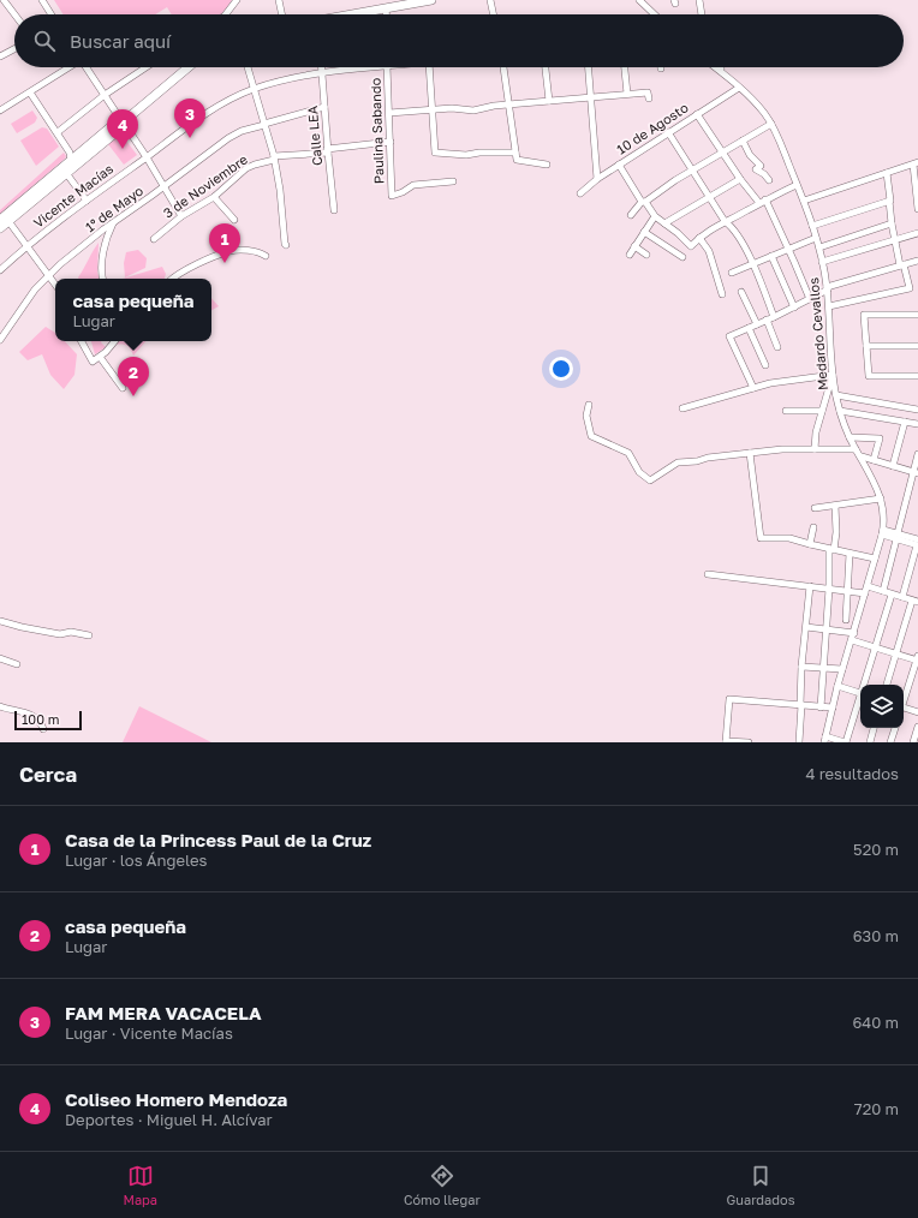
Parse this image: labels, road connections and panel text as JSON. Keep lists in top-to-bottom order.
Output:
{
  "streets": {
    "street": [
      "10 de Agosto",
      "Paulina Sabando",
      "Calle LEA",
      "3 de Noviembre",
      "Vicente Macías",
      "1º de Mayo",
      "Medardo Cevallos"
    ]
  },
  "crossings": [
    ["10 de Agosto", "Medardo Cevallos"],
    ["Paulina Sabando", "3 de Noviembre"],
    ["Calle LEA", "3 de Noviembre"],
    ["Calle LEA", "Vicente Macías"],
    ["Calle LEA", "1º de Mayo"]
  ],
  "scale_bar": "100 m",
  "page": {
    "search": "Buscar aquí",
    "pins": [
      "3",
      "4",
      "1",
      "2"
    ],
    "popup": ["casa pequeña", "Lugar"],
    "scale": "100 m",
    "heading": ["Cerca", "4 resultados"],
    "list": [
      {
        "mark": "1",
        "name": "Casa de la Princess Paul de la Cruz",
        "note": "Lugar · los Ángeles",
        "value": "520 m"
      },
      {
        "mark": "2",
        "name": "casa pequeña",
        "note": "Lugar",
        "value": "630 m"
      },
      {
        "mark": "3",
        "name": "FAM MERA VACACELA",
        "note": "Lugar · Vicente Macías",
        "value": "640 m"
      },
      {
        "mark": "4",
        "name": "Coliseo Homero Mendoza",
        "note": "Deportes · Miguel H. Alcívar",
        "value": "720 m"
      }
    ],
    "nav": ["Mapa", "Cómo llegar", "Guardados"]
  }
}
